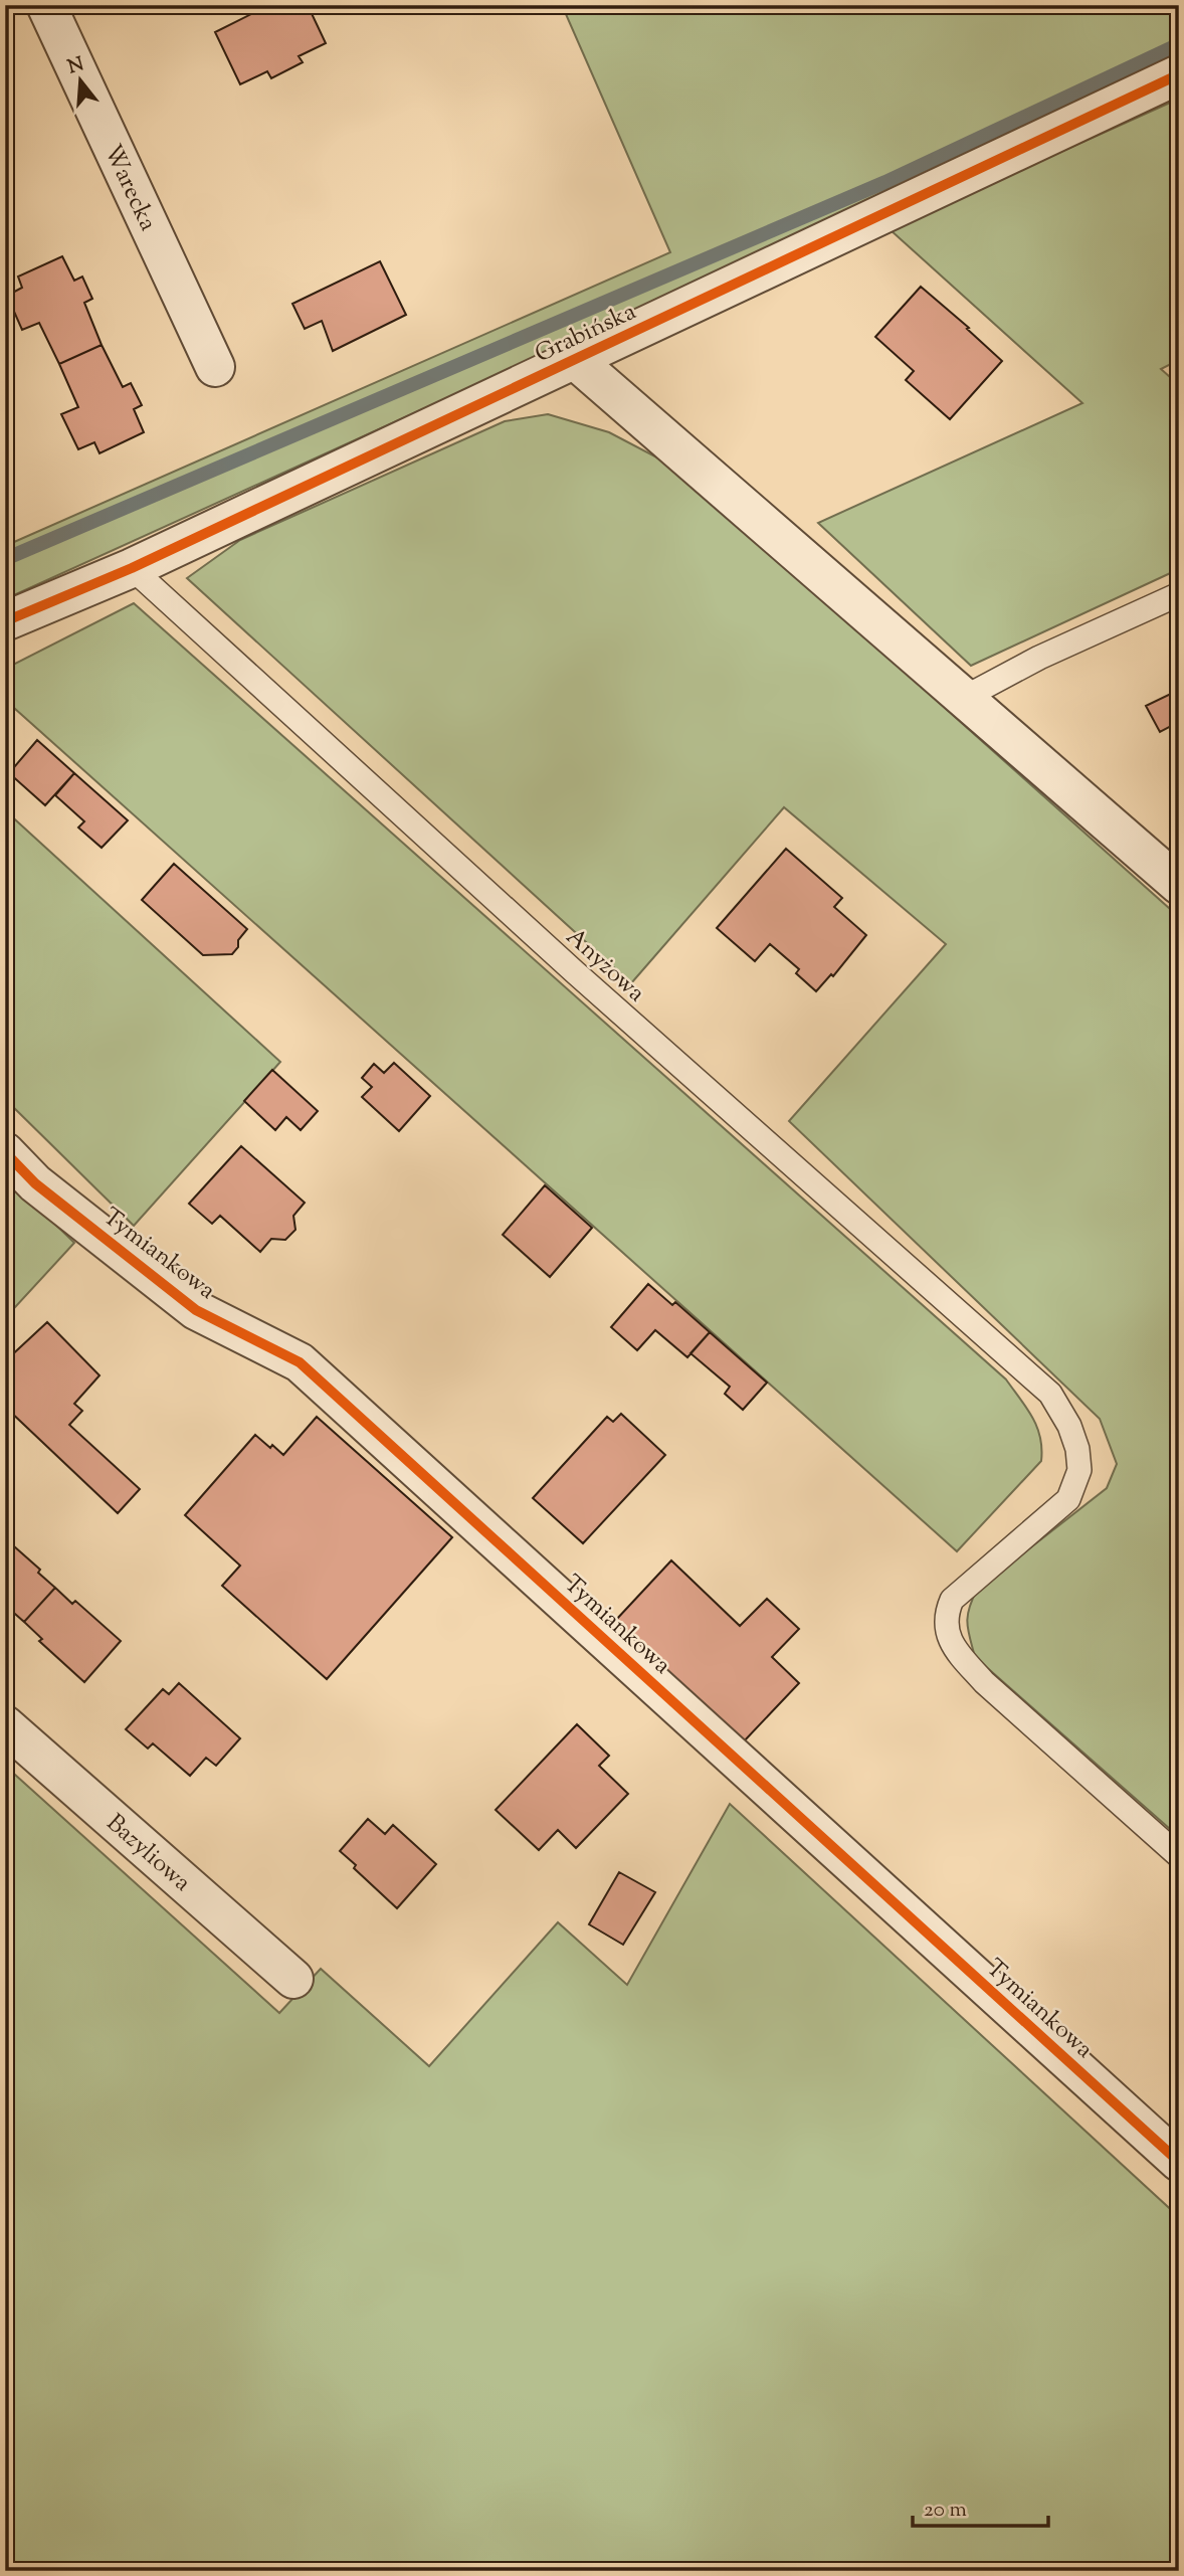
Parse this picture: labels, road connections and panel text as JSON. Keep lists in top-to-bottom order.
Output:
{
  "streets": {
    "street": [
      "Warecka",
      "Grabińska",
      "Tymiankowa",
      "Bazyliowa"
    ],
    "lane": ["Anyżowa"]
  },
  "crossings": [
    ["Grabińska", "Anyżowa"]
  ],
  "scale_bar": "20 m",
  "north": "top"
}
